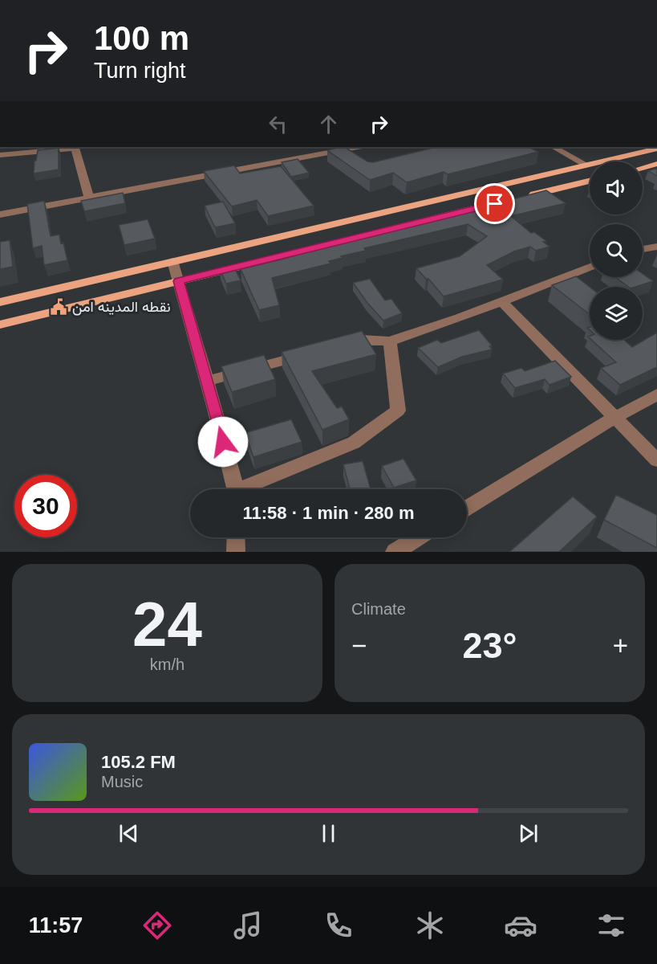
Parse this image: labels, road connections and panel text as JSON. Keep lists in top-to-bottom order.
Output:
{
  "places": {
    "public building": ["نقطه المدينه امن"]
  },
  "page": {
    "turn": ["100 m", "Turn right"],
    "limit": "30",
    "trip": "11:58 · 1 min · 280 m",
    "tile": [
      ["24", "km/h"],
      "Climate"
    ],
    "heat": ["−", "23°", "+"],
    "song": ["105.2 FM", "Music"],
    "tabs": "11:57"
  }
}
